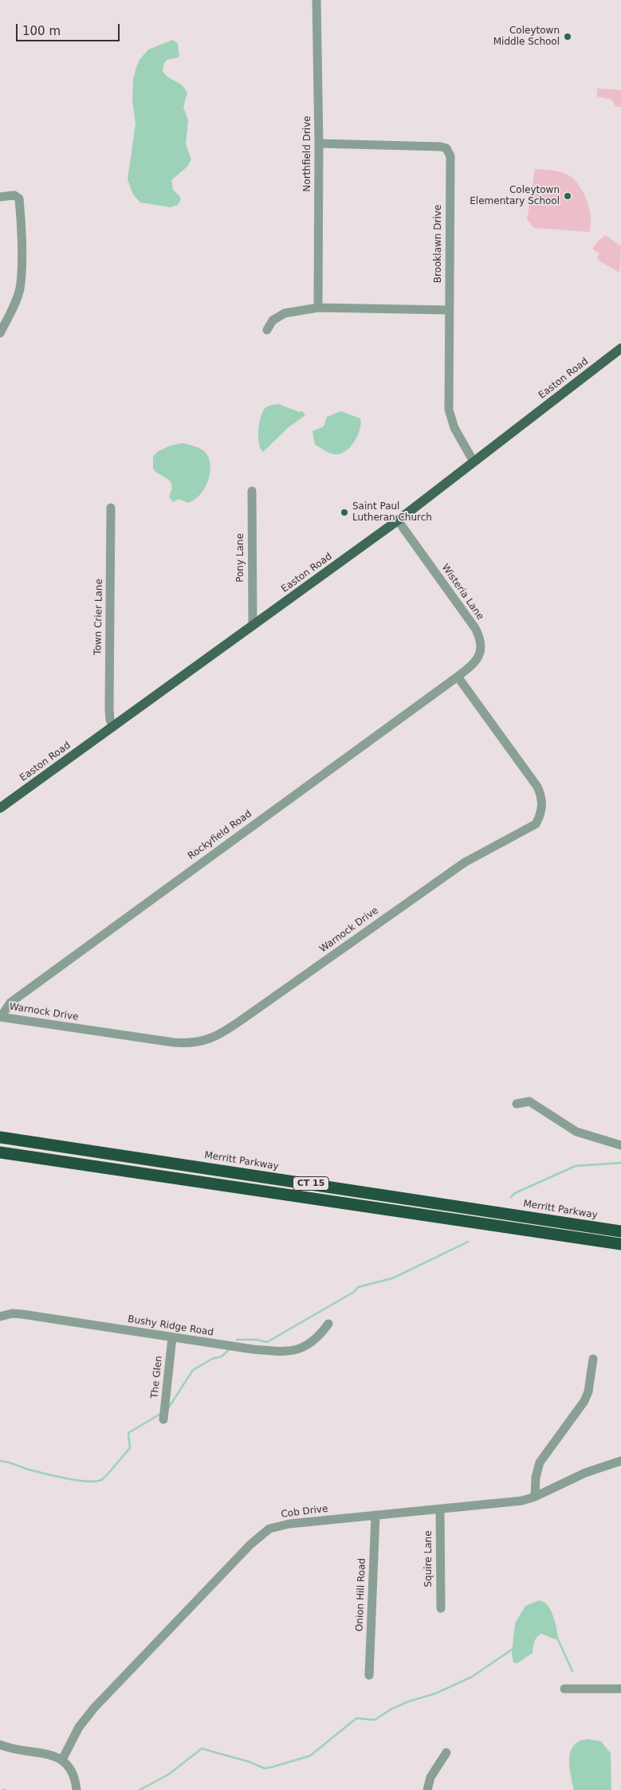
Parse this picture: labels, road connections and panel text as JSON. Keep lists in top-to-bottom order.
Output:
{
  "streets": {
    "highway": ["Merritt Parkway", "CT 15"],
    "main road": ["Easton Road"],
    "street": [
      "Northfield Drive",
      "Brooklawn Drive",
      "Pony Lane",
      "Wisteria Lane",
      "Town Crier Lane",
      "Rockyfield Road",
      "Warnock Drive",
      "Bushy Ridge Road",
      "The Glen",
      "Cob Drive",
      "Squire Lane",
      "Onion Hill Road"
    ]
  },
  "crossings": [
    ["Northfield Drive", "Brooklawn Drive"],
    ["Brooklawn Drive", "Easton Road"],
    ["Easton Road", "Pony Lane"],
    ["Easton Road", "Wisteria Lane"],
    ["Easton Road", "Town Crier Lane"],
    ["Wisteria Lane", "Rockyfield Road"],
    ["Wisteria Lane", "Warnock Drive"],
    ["Rockyfield Road", "Warnock Drive"],
    ["Bushy Ridge Road", "The Glen"],
    ["Cob Drive", "Squire Lane"],
    ["Cob Drive", "Onion Hill Road"]
  ],
  "places": ["Coleytown Middle School", "Coleytown Elementary School", "Saint Paul Lutheran Church"],
  "scale_bar": "100 m"
}
